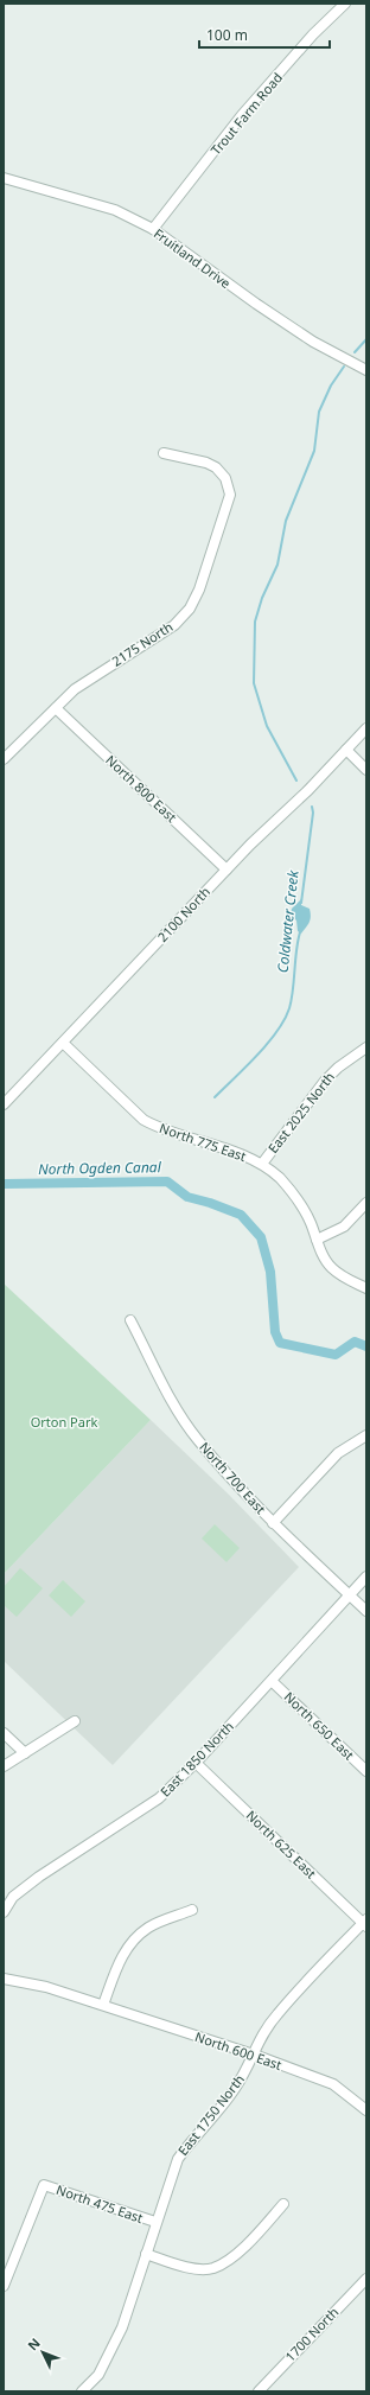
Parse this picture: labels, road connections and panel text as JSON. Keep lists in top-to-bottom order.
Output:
{
  "streets": {
    "street": [
      "Trout Farm Road",
      "Fruitland Drive",
      "2175 North",
      "North 800 East",
      "2100 North",
      "East 2025 North",
      "North 775 East",
      "North 700 East",
      "North 650 East",
      "East 1850 North",
      "North 625 East",
      "North 600 East",
      "East 1750 North",
      "North 475 East",
      "1700 North"
    ]
  },
  "crossings": [
    ["Trout Farm Road", "Fruitland Drive"],
    ["2175 North", "North 800 East"],
    ["North 800 East", "2100 North"],
    ["2100 North", "North 775 East"],
    ["East 2025 North", "North 775 East"],
    ["North 700 East", "East 1850 North"],
    ["North 650 East", "East 1850 North"],
    ["East 1850 North", "North 625 East"],
    ["North 625 East", "East 1750 North"],
    ["North 600 East", "East 1750 North"],
    ["East 1750 North", "North 475 East"]
  ],
  "water": ["Coldwater Creek", "North Ogden Canal"],
  "parks": ["Orton Park"],
  "scale_bar": "100 m",
  "north": "top left"
}
